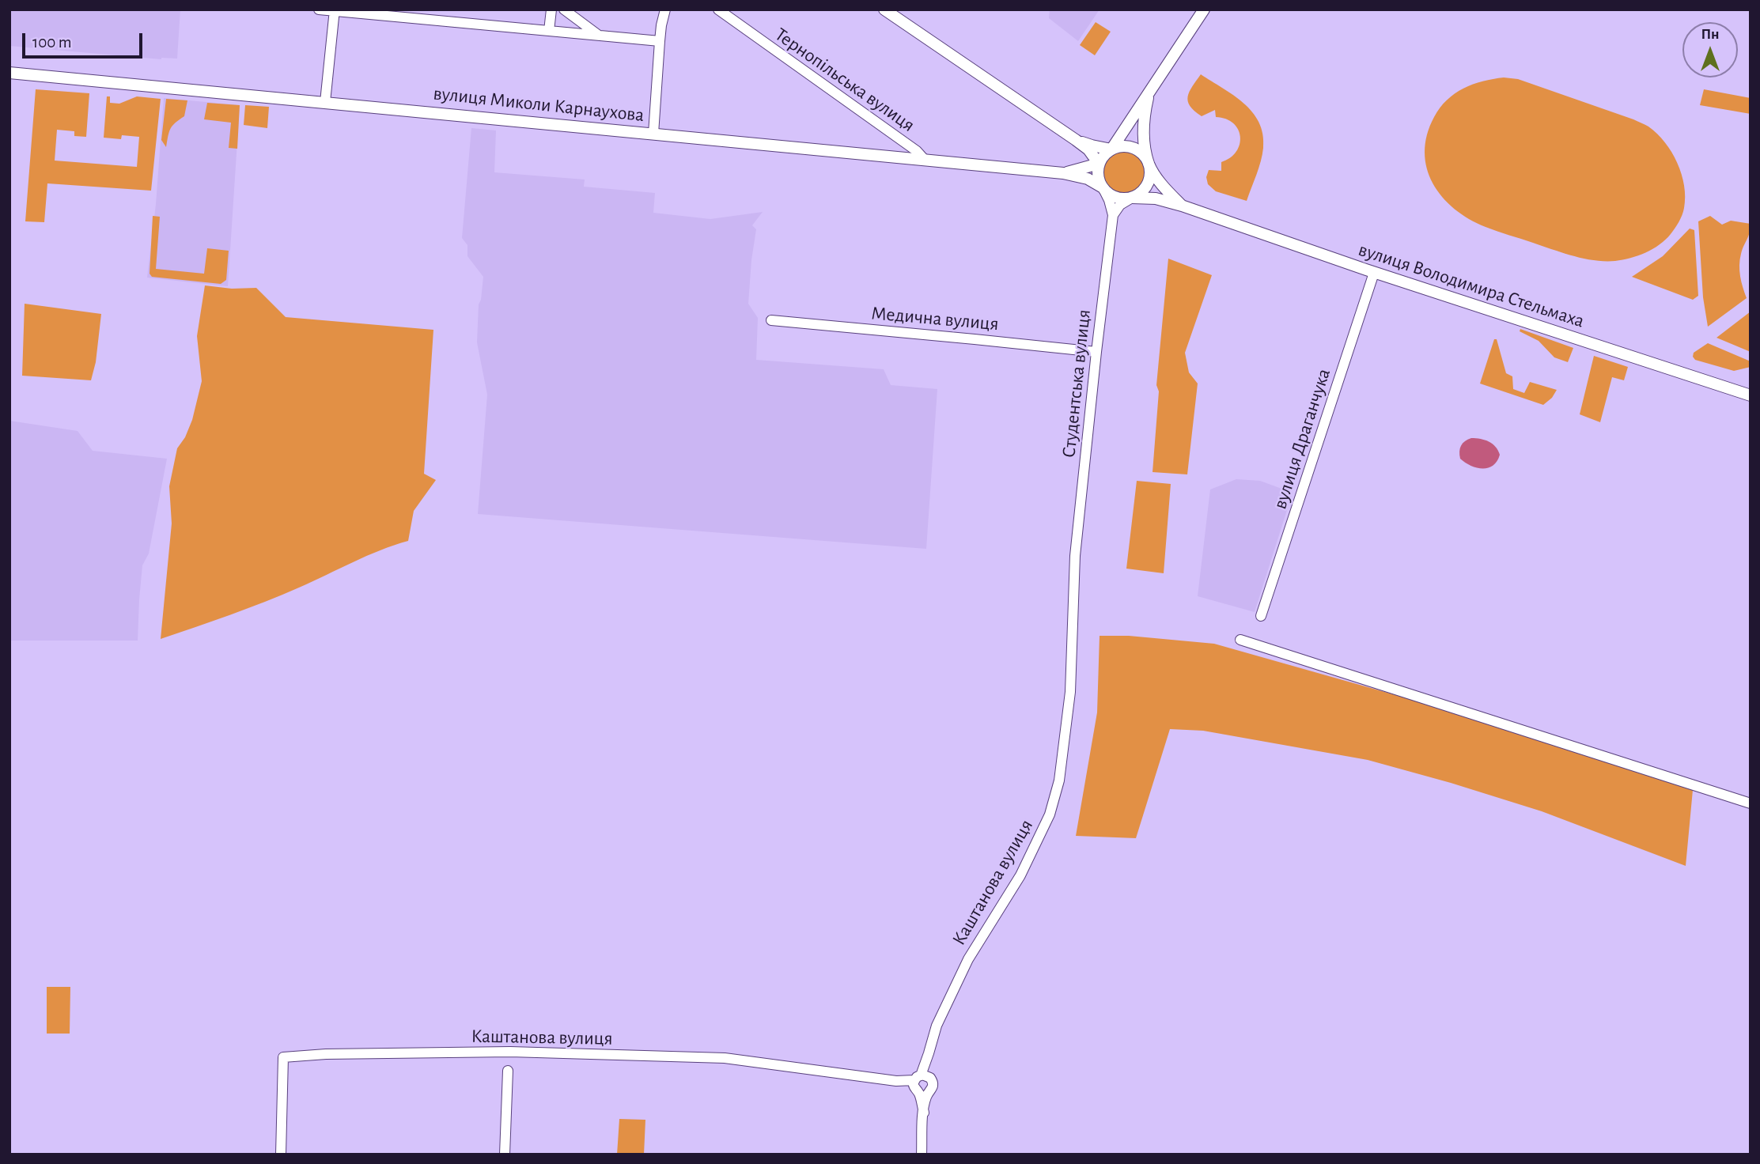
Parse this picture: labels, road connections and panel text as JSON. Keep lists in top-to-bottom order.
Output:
{
  "streets": {
    "main road": ["вулиця Миколи Карнаухова", "вулиця Володимира Стельмаха"],
    "street": [
      "Тернопільська вулиця",
      "Медична вулиця",
      "Студентська вулиця",
      "вулиця Драганчука",
      "Каштанова вулиця"
    ]
  },
  "crossings": [
    ["Тернопільська вулиця", "вулиця Миколи Карнаухова"],
    ["вулиця Миколи Карнаухова", "вулиця Володимира Стельмаха"],
    ["вулиця Володимира Стельмаха", "вулиця Драганчука"],
    ["Медична вулиця", "Студентська вулиця"],
    ["Студентська вулиця", "Каштанова вулиця"]
  ],
  "scale_bar": "100 m",
  "north": "top"
}
